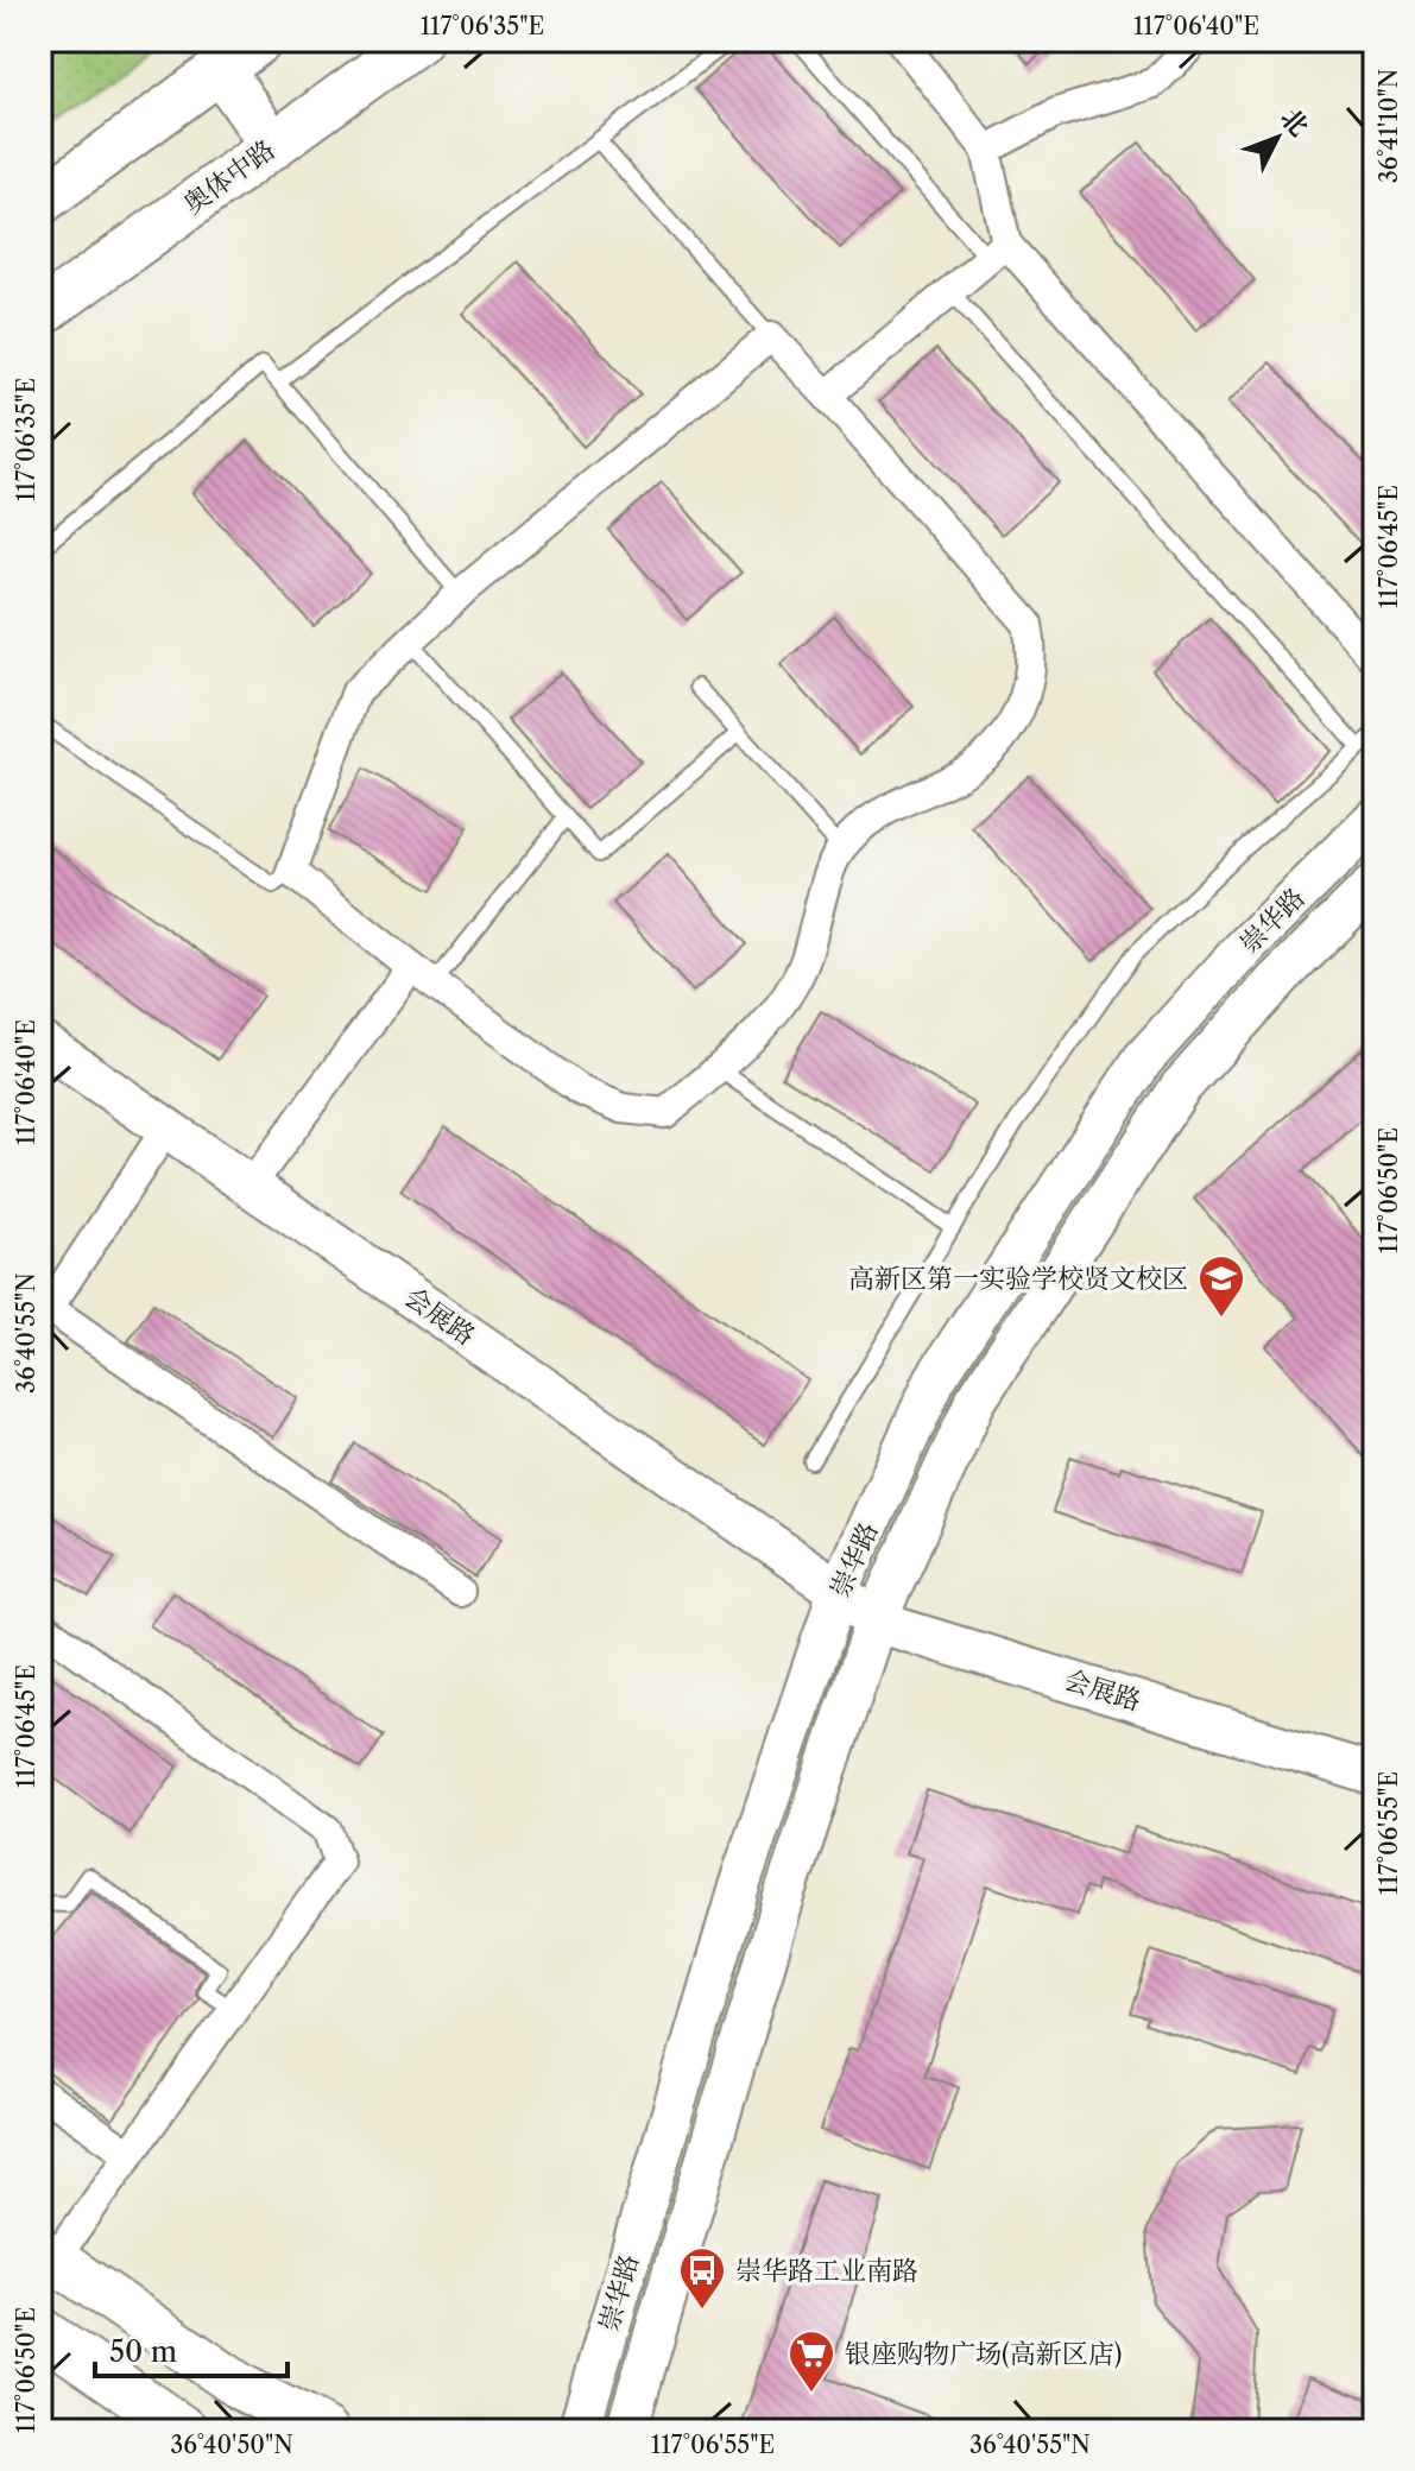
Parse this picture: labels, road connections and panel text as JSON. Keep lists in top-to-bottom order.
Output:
{
  "streets": {
    "main road": ["奥体中路", "崇华路", "会展路"]
  },
  "crossings": [
    ["崇华路", "会展路"]
  ],
  "places": {
    "school or university": ["高新区第一实验学校贤文校区"],
    "bus stop": ["崇华路工业南路"],
    "supermarket": ["银座购物广场(高新区店)"]
  },
  "scale_bar": "50 m",
  "north": "top right",
  "coordinates": [
    "117°06'35\"E",
    "117°06'40\"E",
    "36°41'10\"N",
    "117°06'45\"E",
    "117°06'50\"E",
    "36°40'55\"N",
    "117°06'55\"E",
    "36°40'50\"N"
  ]
}
